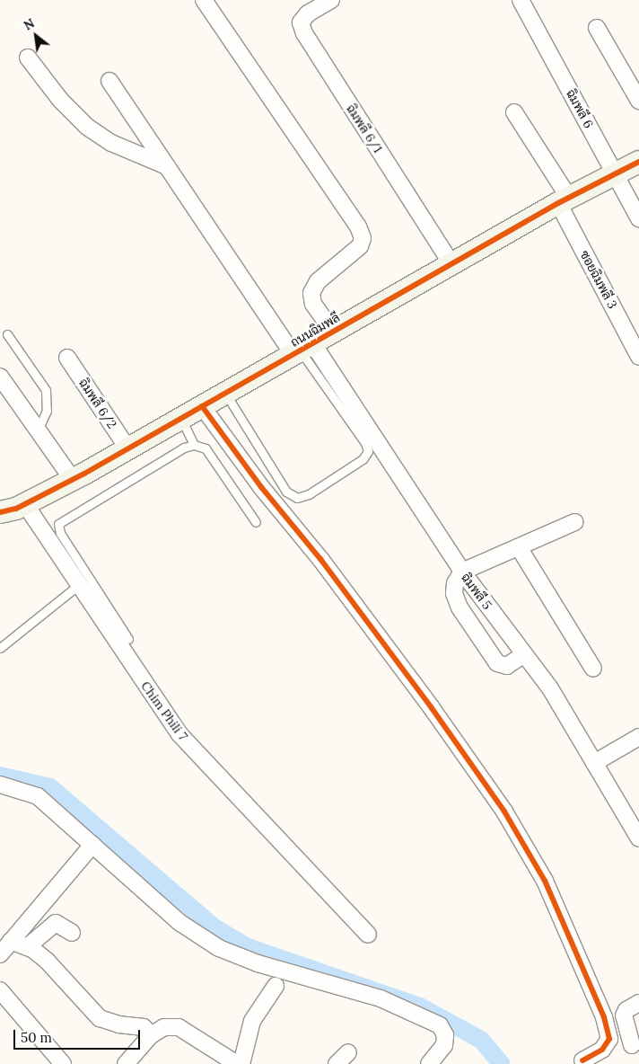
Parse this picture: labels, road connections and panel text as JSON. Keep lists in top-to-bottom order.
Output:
{
  "streets": {
    "street": [
      "ฉิมพลี 6",
      "ฉิมพลี 6/1",
      "ซอยฉิมพลี 3",
      "ถนนฉิมพลี",
      "ฉิมพลี 6/2",
      "ฉิมพลี 5",
      "Chim Phili 7"
    ]
  },
  "crossings": [
    ["ฉิมพลี 6", "ถนนฉิมพลี"],
    ["ฉิมพลี 6/1", "ถนนฉิมพลี"],
    ["ซอยฉิมพลี 3", "ถนนฉิมพลี"],
    ["ถนนฉิมพลี", "ฉิมพลี 6/2"],
    ["ถนนฉิมพลี", "ฉิมพลี 5"],
    ["ถนนฉิมพลี", "Chim Phili 7"]
  ],
  "scale_bar": "50 m",
  "north": "top left"
}
